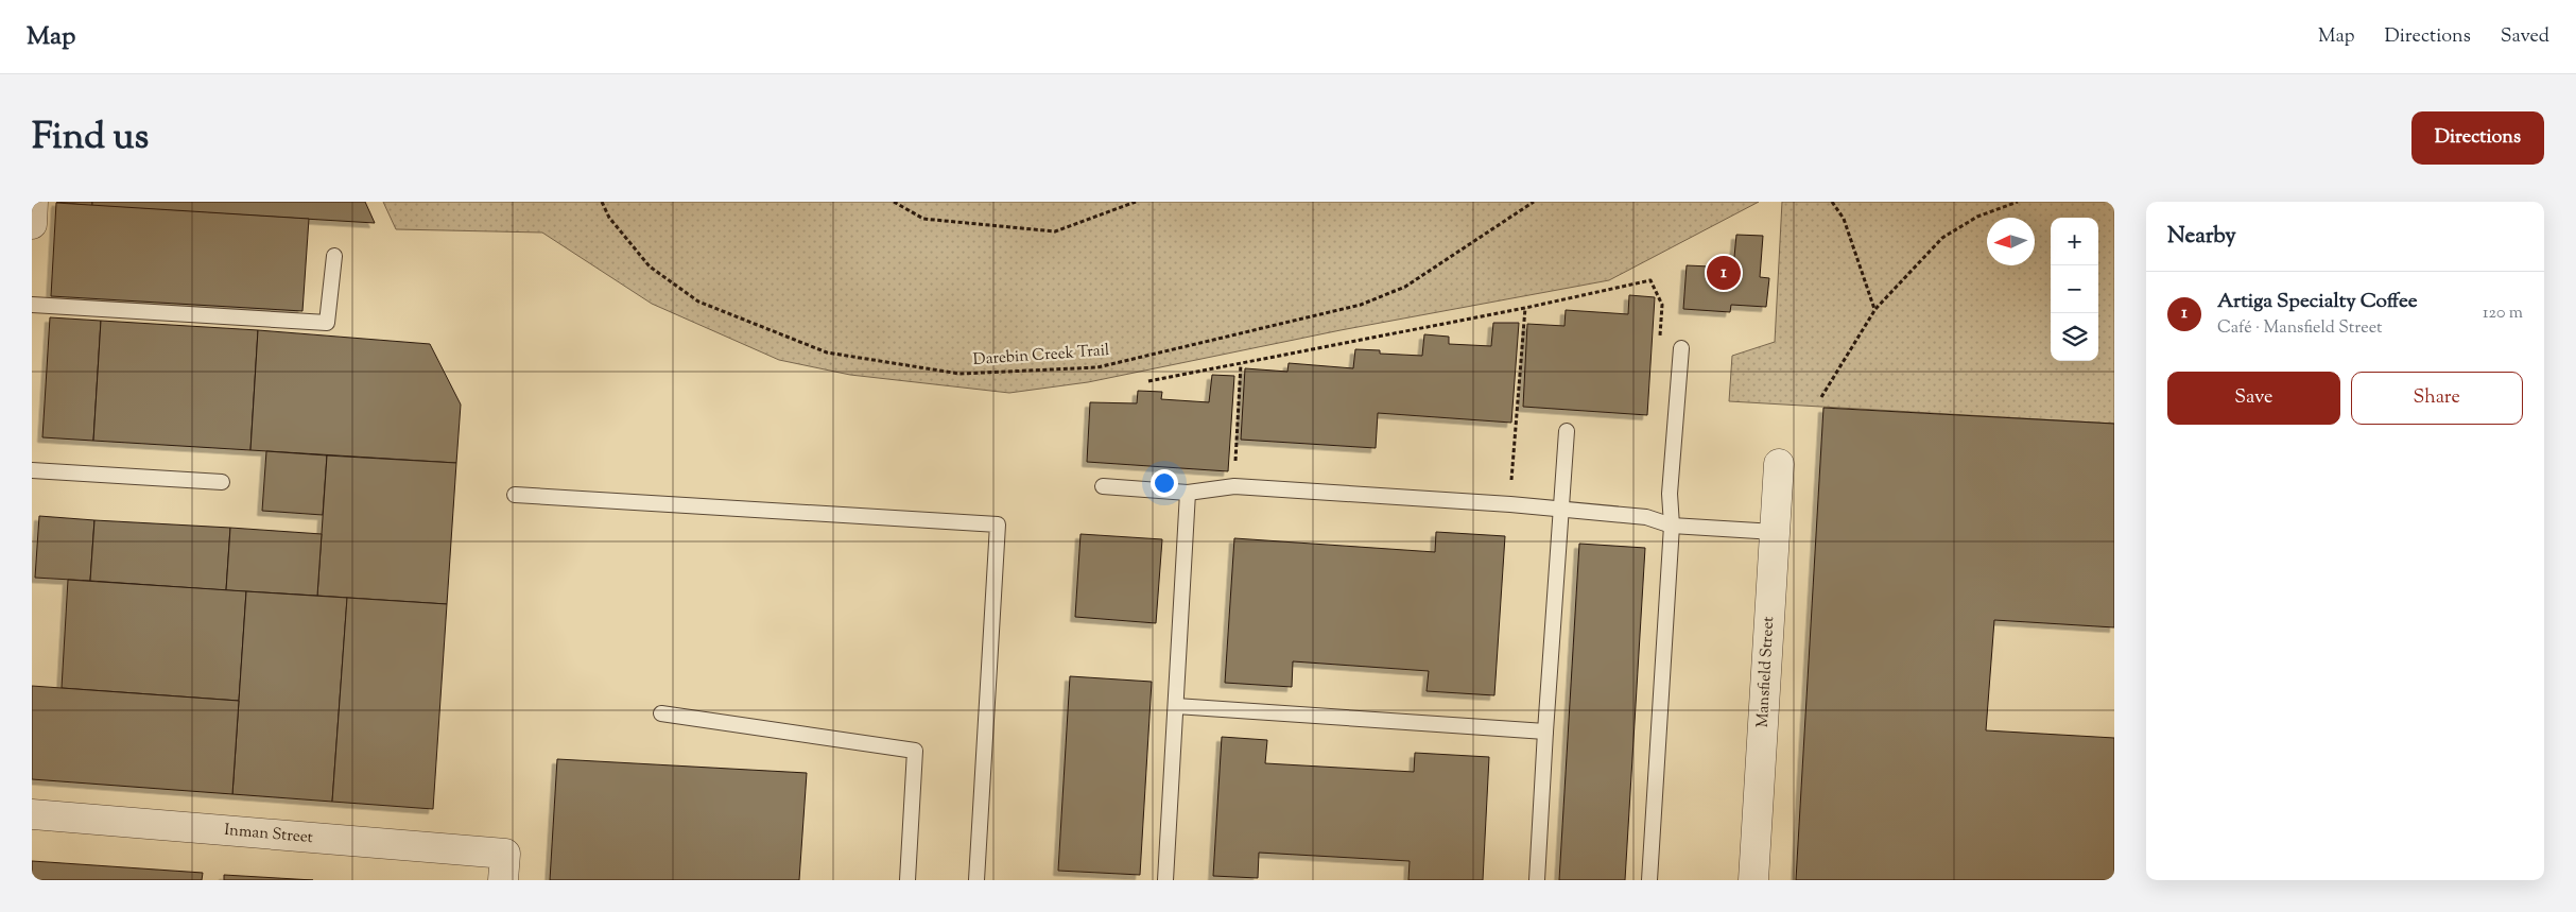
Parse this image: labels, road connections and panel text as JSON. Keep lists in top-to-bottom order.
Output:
{
  "streets": {
    "street": ["Mansfield Street", "Inman Street"],
    "path": ["Darebin Creek Trail"]
  },
  "north": "left",
  "page": {
    "header": "Map",
    "nav": ["Map", "Directions", "Saved"],
    "title": "Find us",
    "buttons": [
      "Directions",
      ["Save", "Share"]
    ],
    "heading": "Nearby",
    "map_buttons": ["+", "−"],
    "pins": "1",
    "list": [
      {
        "mark": "1",
        "name": "Artiga Specialty Coffee",
        "note": "Café · Mansfield Street",
        "value": "120 m"
      }
    ]
  }
}
